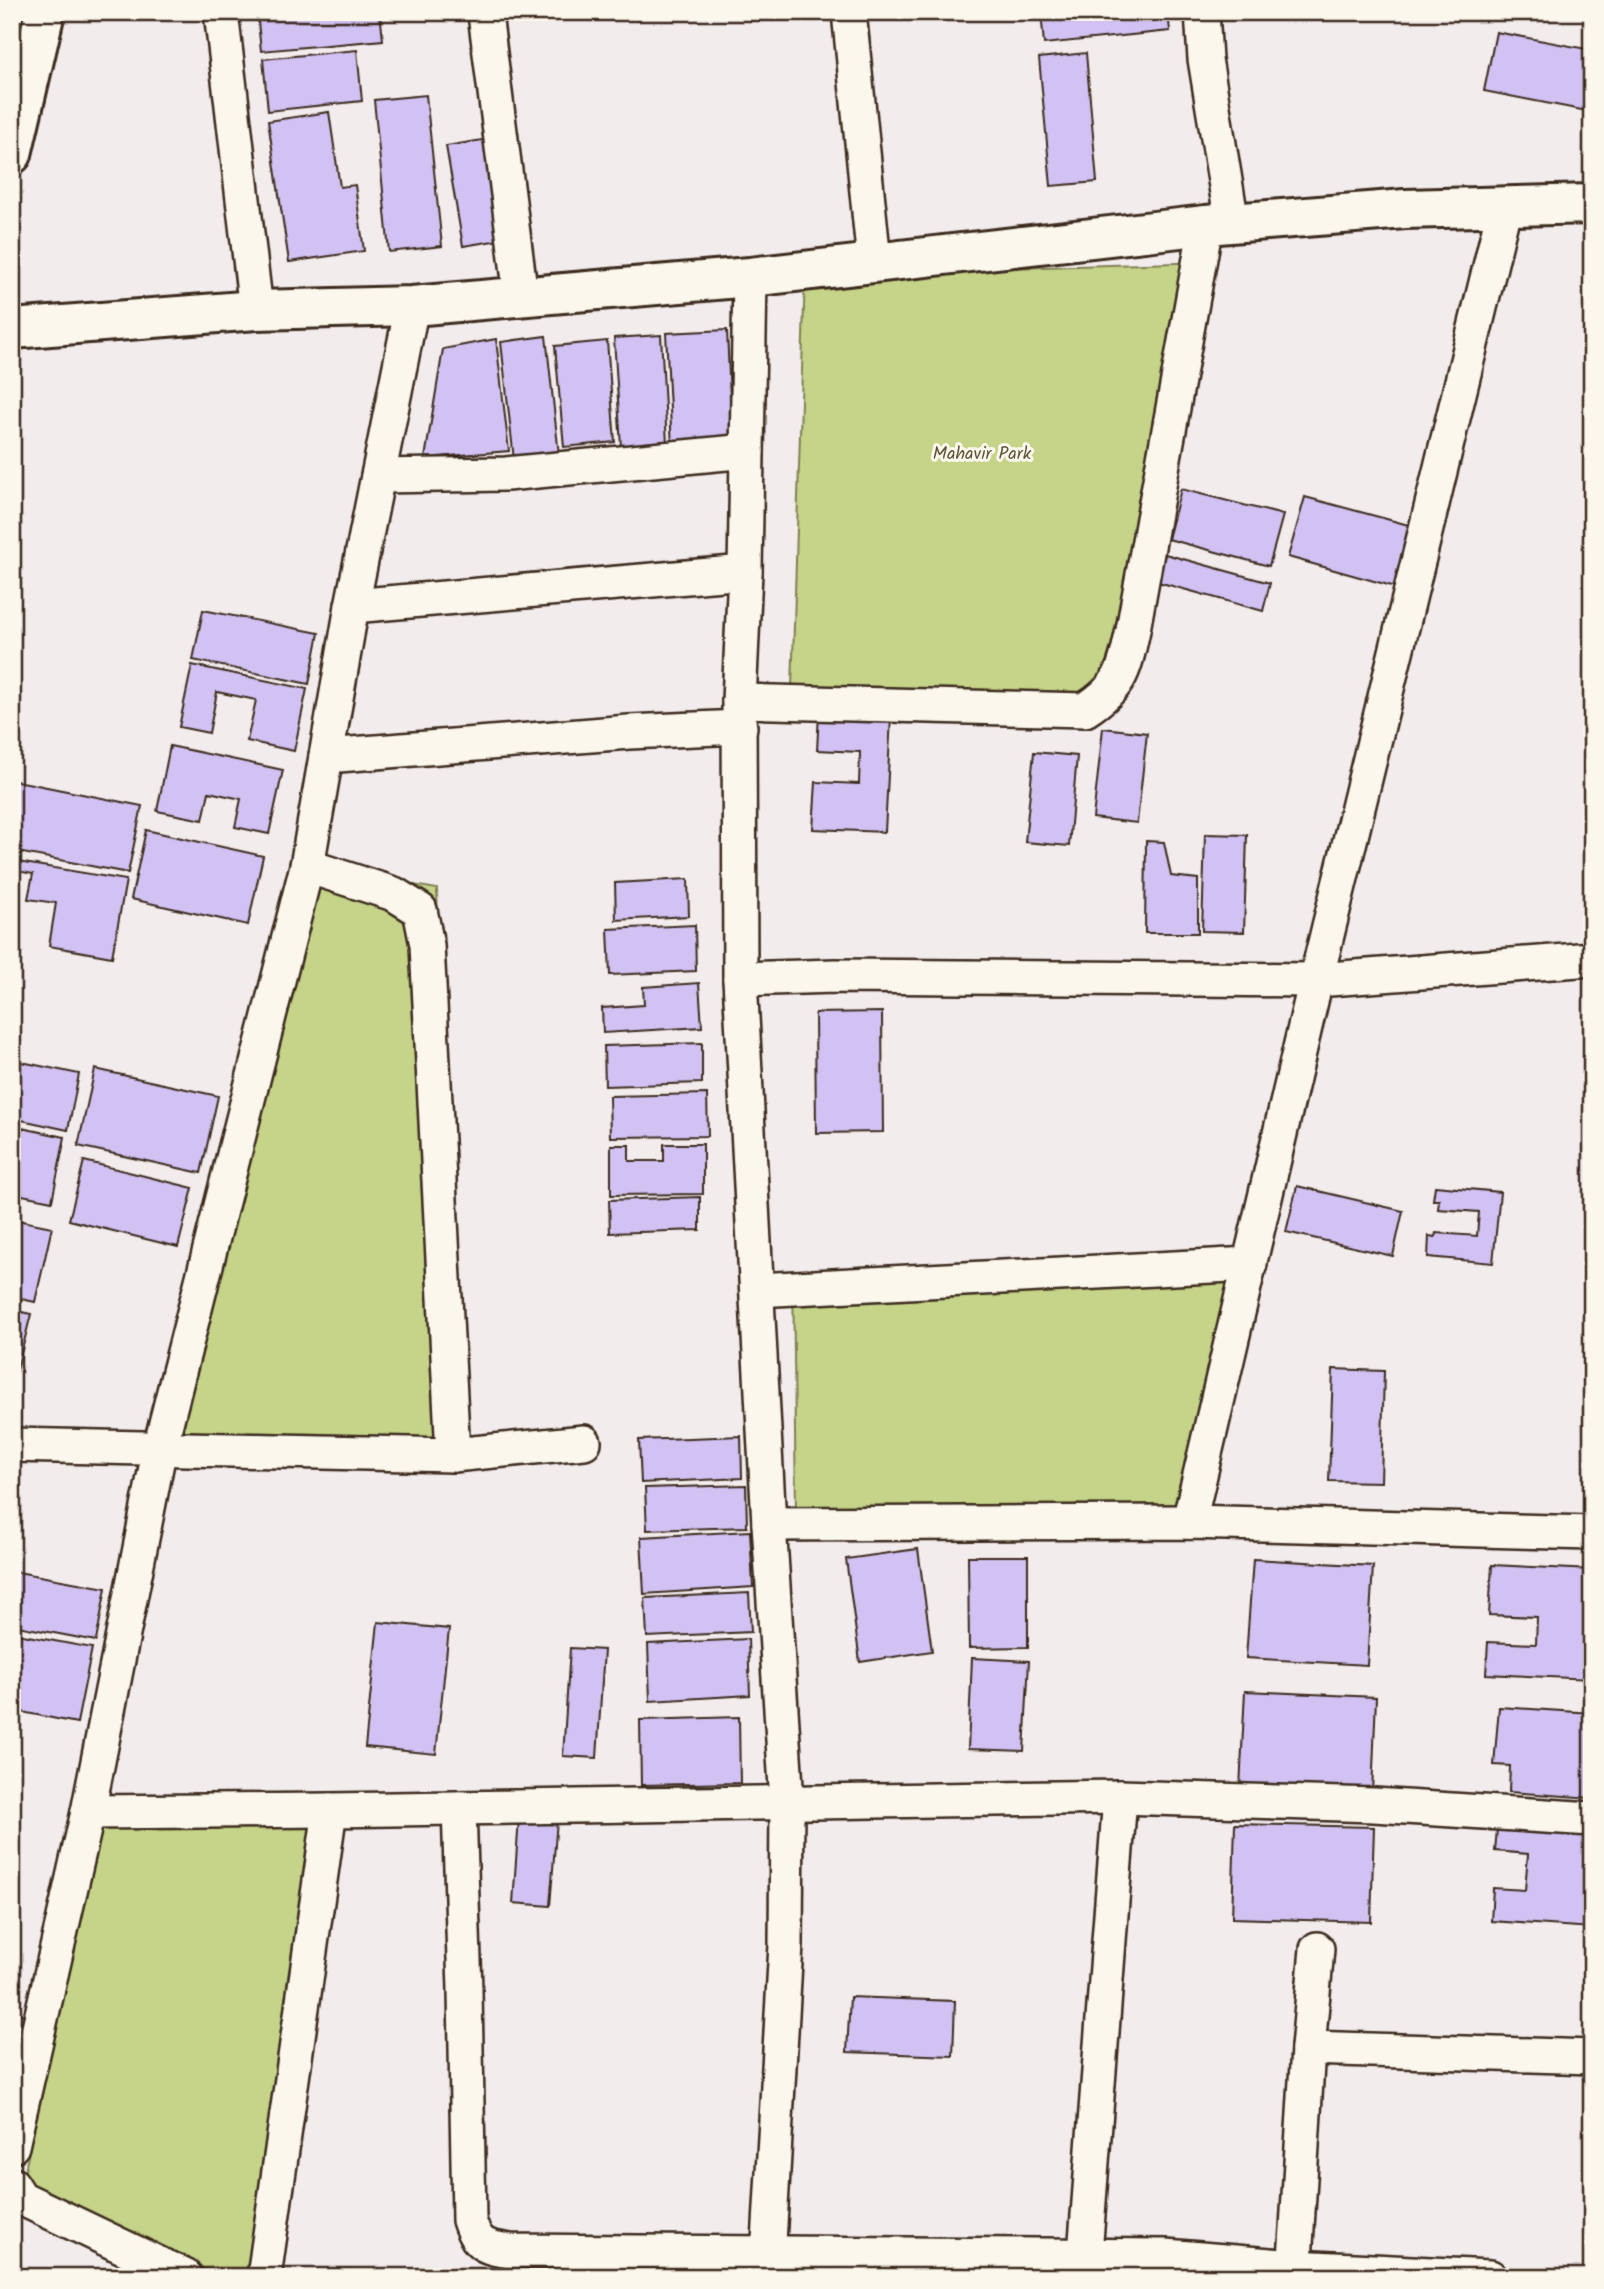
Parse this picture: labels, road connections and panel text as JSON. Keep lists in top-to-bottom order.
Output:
{
  "parks": ["Mahavir Park"]
}
